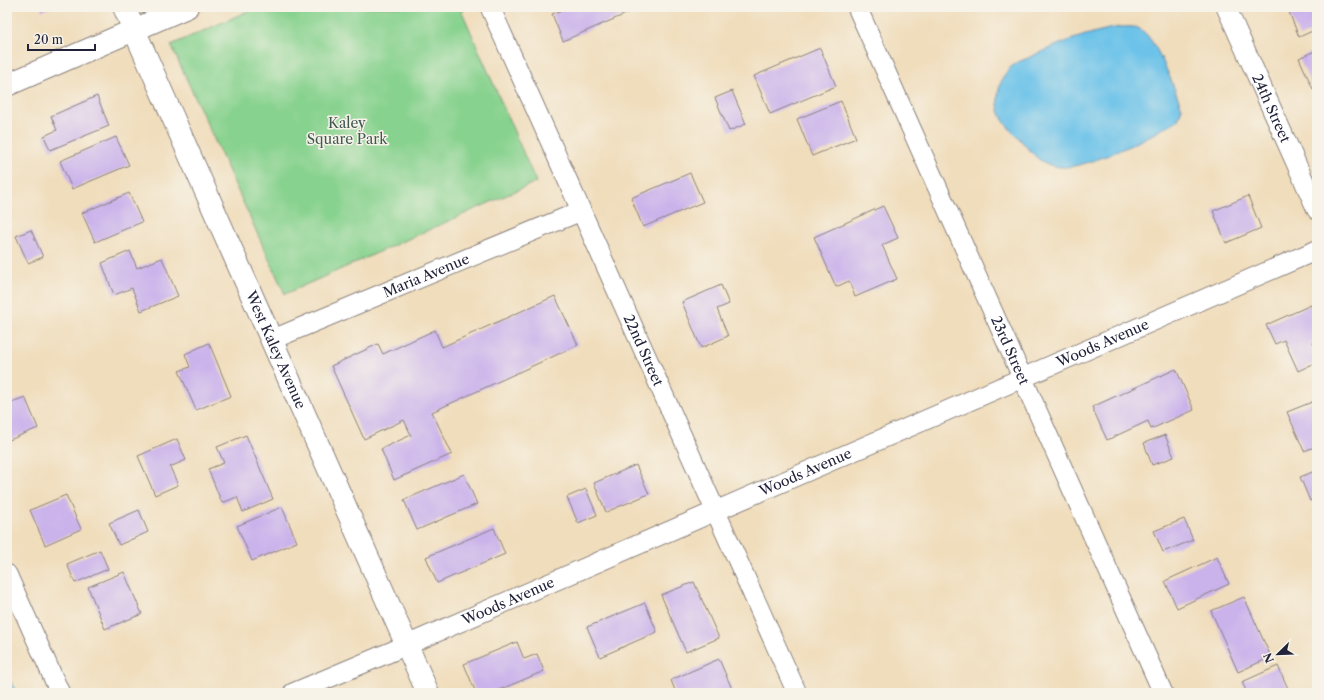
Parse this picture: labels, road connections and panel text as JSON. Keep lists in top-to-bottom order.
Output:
{
  "streets": {
    "street": [
      "24th Street",
      "Maria Avenue",
      "Woods Avenue",
      "West Kaley Avenue",
      "22nd Street",
      "23rd Street"
    ]
  },
  "crossings": [
    ["Maria Avenue", "West Kaley Avenue"],
    ["Maria Avenue", "22nd Street"],
    ["Woods Avenue", "West Kaley Avenue"],
    ["Woods Avenue", "22nd Street"],
    ["Woods Avenue", "23rd Street"]
  ],
  "parks": ["Kaley Square Park"],
  "scale_bar": "20 m",
  "north": "bottom left"
}
